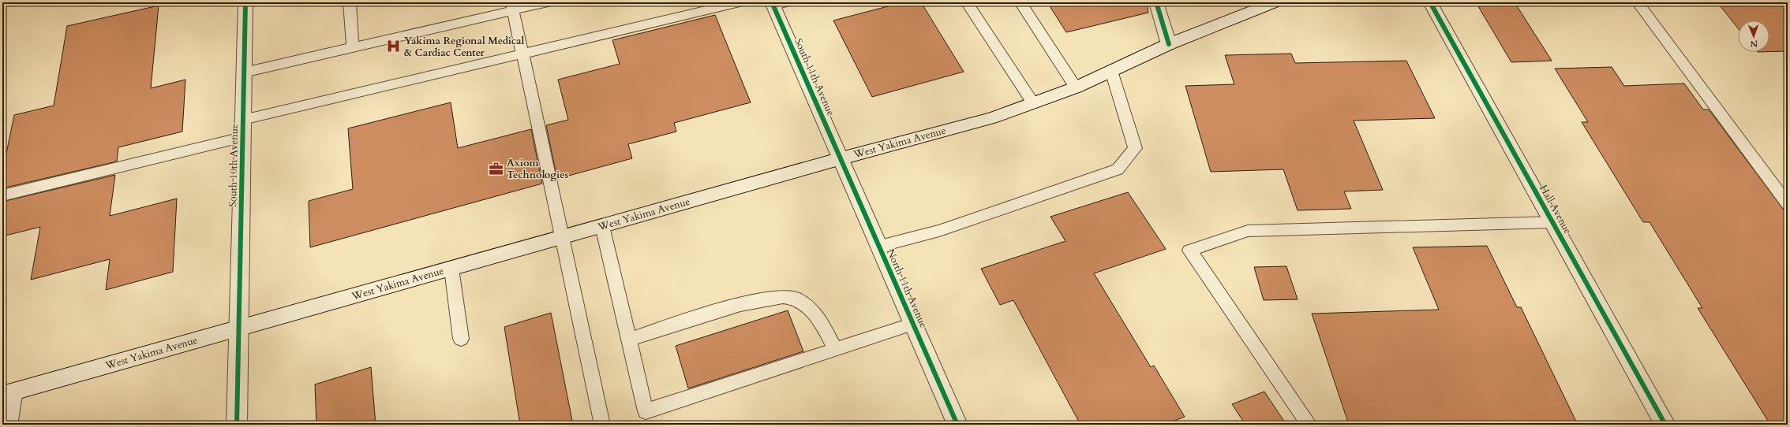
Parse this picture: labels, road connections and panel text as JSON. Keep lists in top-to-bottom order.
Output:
{
  "streets": {
    "street": [
      "South 11th Avenue",
      "West Yakima Avenue",
      "South 10th Avenue",
      "Hall Avenue",
      "North 11th Avenue"
    ]
  },
  "crossings": [
    ["South 11th Avenue", "West Yakima Avenue"],
    ["South 11th Avenue", "North 11th Avenue"],
    ["West Yakima Avenue", "South 10th Avenue"],
    ["West Yakima Avenue", "North 11th Avenue"]
  ],
  "places": {
    "hospital": ["Yakima Regional Medical & Cardiac Center"],
    "office": ["Axiom Technologies"]
  },
  "north": "bottom"
}
